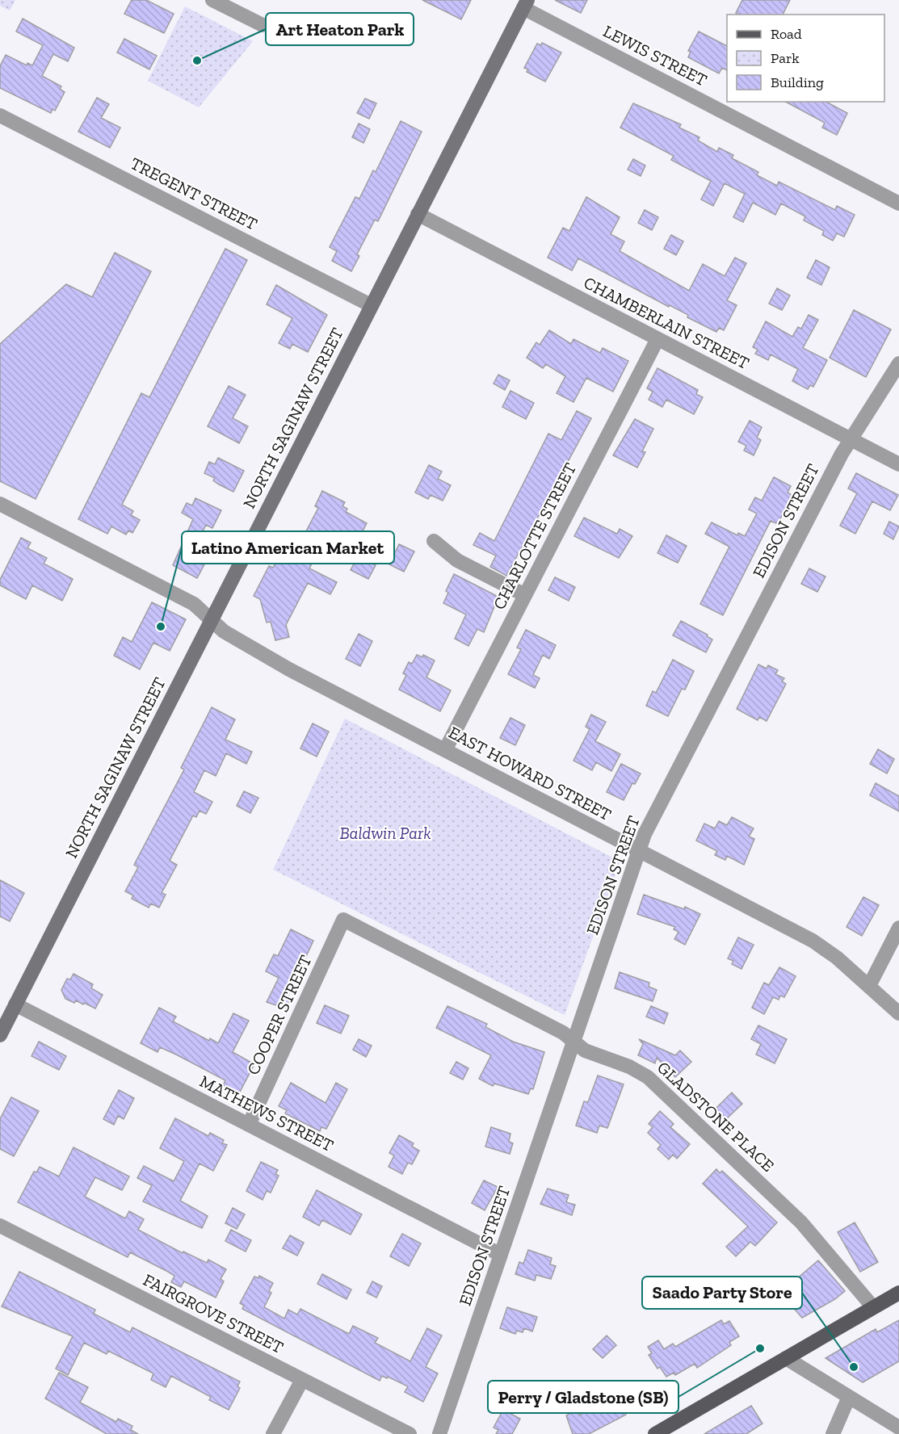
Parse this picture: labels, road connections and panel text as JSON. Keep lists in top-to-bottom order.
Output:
{
  "streets": {
    "street": [
      "LEWIS STREET",
      "TREGENT STREET",
      "CHAMBERLAIN STREET",
      "NORTH SAGINAW STREET",
      "EDISON STREET",
      "CHARLOTTE STREET",
      "EAST HOWARD STREET",
      "COOPER STREET",
      "MATHEWS STREET",
      "GLADSTONE PLACE",
      "FAIRGROVE STREET"
    ]
  },
  "crossings": [
    ["LEWIS STREET", "NORTH SAGINAW STREET"],
    ["TREGENT STREET", "NORTH SAGINAW STREET"],
    ["CHAMBERLAIN STREET", "NORTH SAGINAW STREET"],
    ["CHAMBERLAIN STREET", "EDISON STREET"],
    ["CHAMBERLAIN STREET", "CHARLOTTE STREET"],
    ["NORTH SAGINAW STREET", "EAST HOWARD STREET"],
    ["NORTH SAGINAW STREET", "MATHEWS STREET"],
    ["EDISON STREET", "EAST HOWARD STREET"],
    ["EDISON STREET", "MATHEWS STREET"],
    ["EDISON STREET", "GLADSTONE PLACE"],
    ["CHARLOTTE STREET", "EAST HOWARD STREET"],
    ["COOPER STREET", "MATHEWS STREET"],
    ["COOPER STREET", "GLADSTONE PLACE"]
  ],
  "parks": ["Baldwin Park"],
  "places": [
    "Art Heaton Park",
    "Latino American Market",
    "Perry / Gladstone (SB)",
    "Saado Party Store"
  ],
  "legend": ["Road", "Park", "Building"]
}
